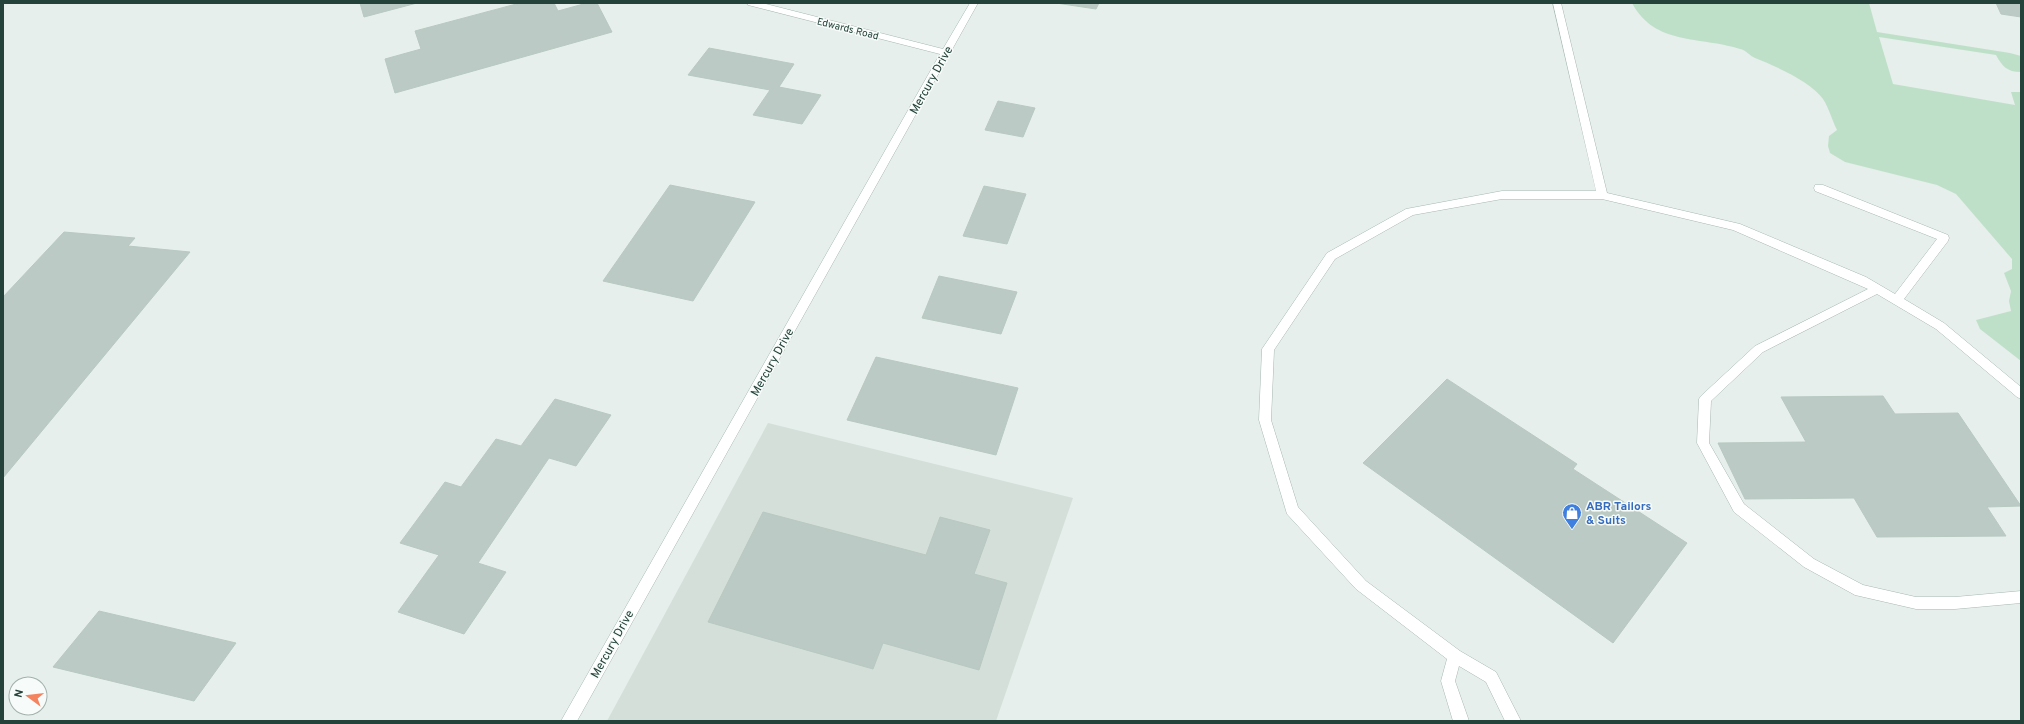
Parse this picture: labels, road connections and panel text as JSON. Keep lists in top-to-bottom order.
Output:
{
  "streets": {
    "street": ["Edwards Road", "Mercury Drive"]
  },
  "crossings": [
    ["Edwards Road", "Mercury Drive"]
  ],
  "places": {
    "shop": ["ABR Tailors & Suits"]
  },
  "north": "left"
}
